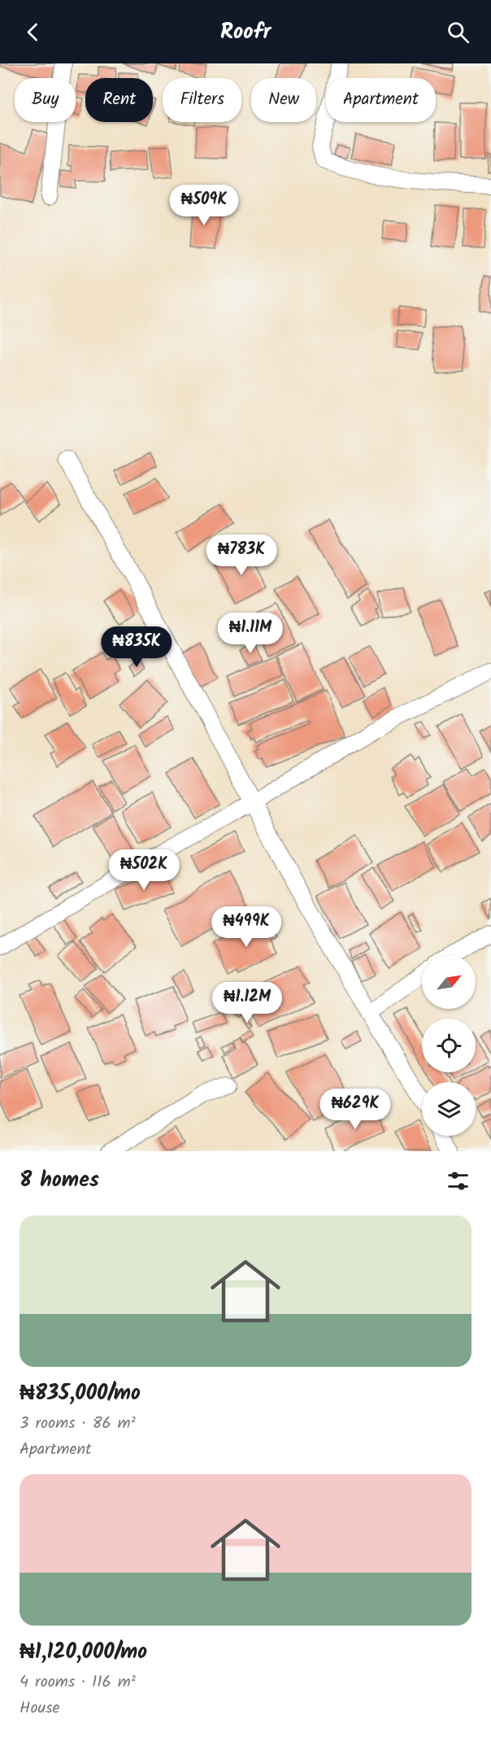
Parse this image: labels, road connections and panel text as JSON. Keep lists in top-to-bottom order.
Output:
{
  "north": "top right",
  "page": {
    "header": "Roofr",
    "chip": [
      "Buy",
      "Rent",
      "Filters",
      "New",
      "Apartment"
    ],
    "price": [
      "₦509K",
      "₦783K",
      "₦1.11M",
      "₦835K",
      "₦502K",
      "₦499K",
      "₦1.12M",
      "₦629K"
    ],
    "heading": "8 homes",
    "list": [
      {
        "name": "₦835,000/mo",
        "note": "3 rooms · 86 m² · Apartment"
      },
      {
        "name": "₦1,120,000/mo",
        "note": "4 rooms · 116 m² · House"
      }
    ]
  }
}
